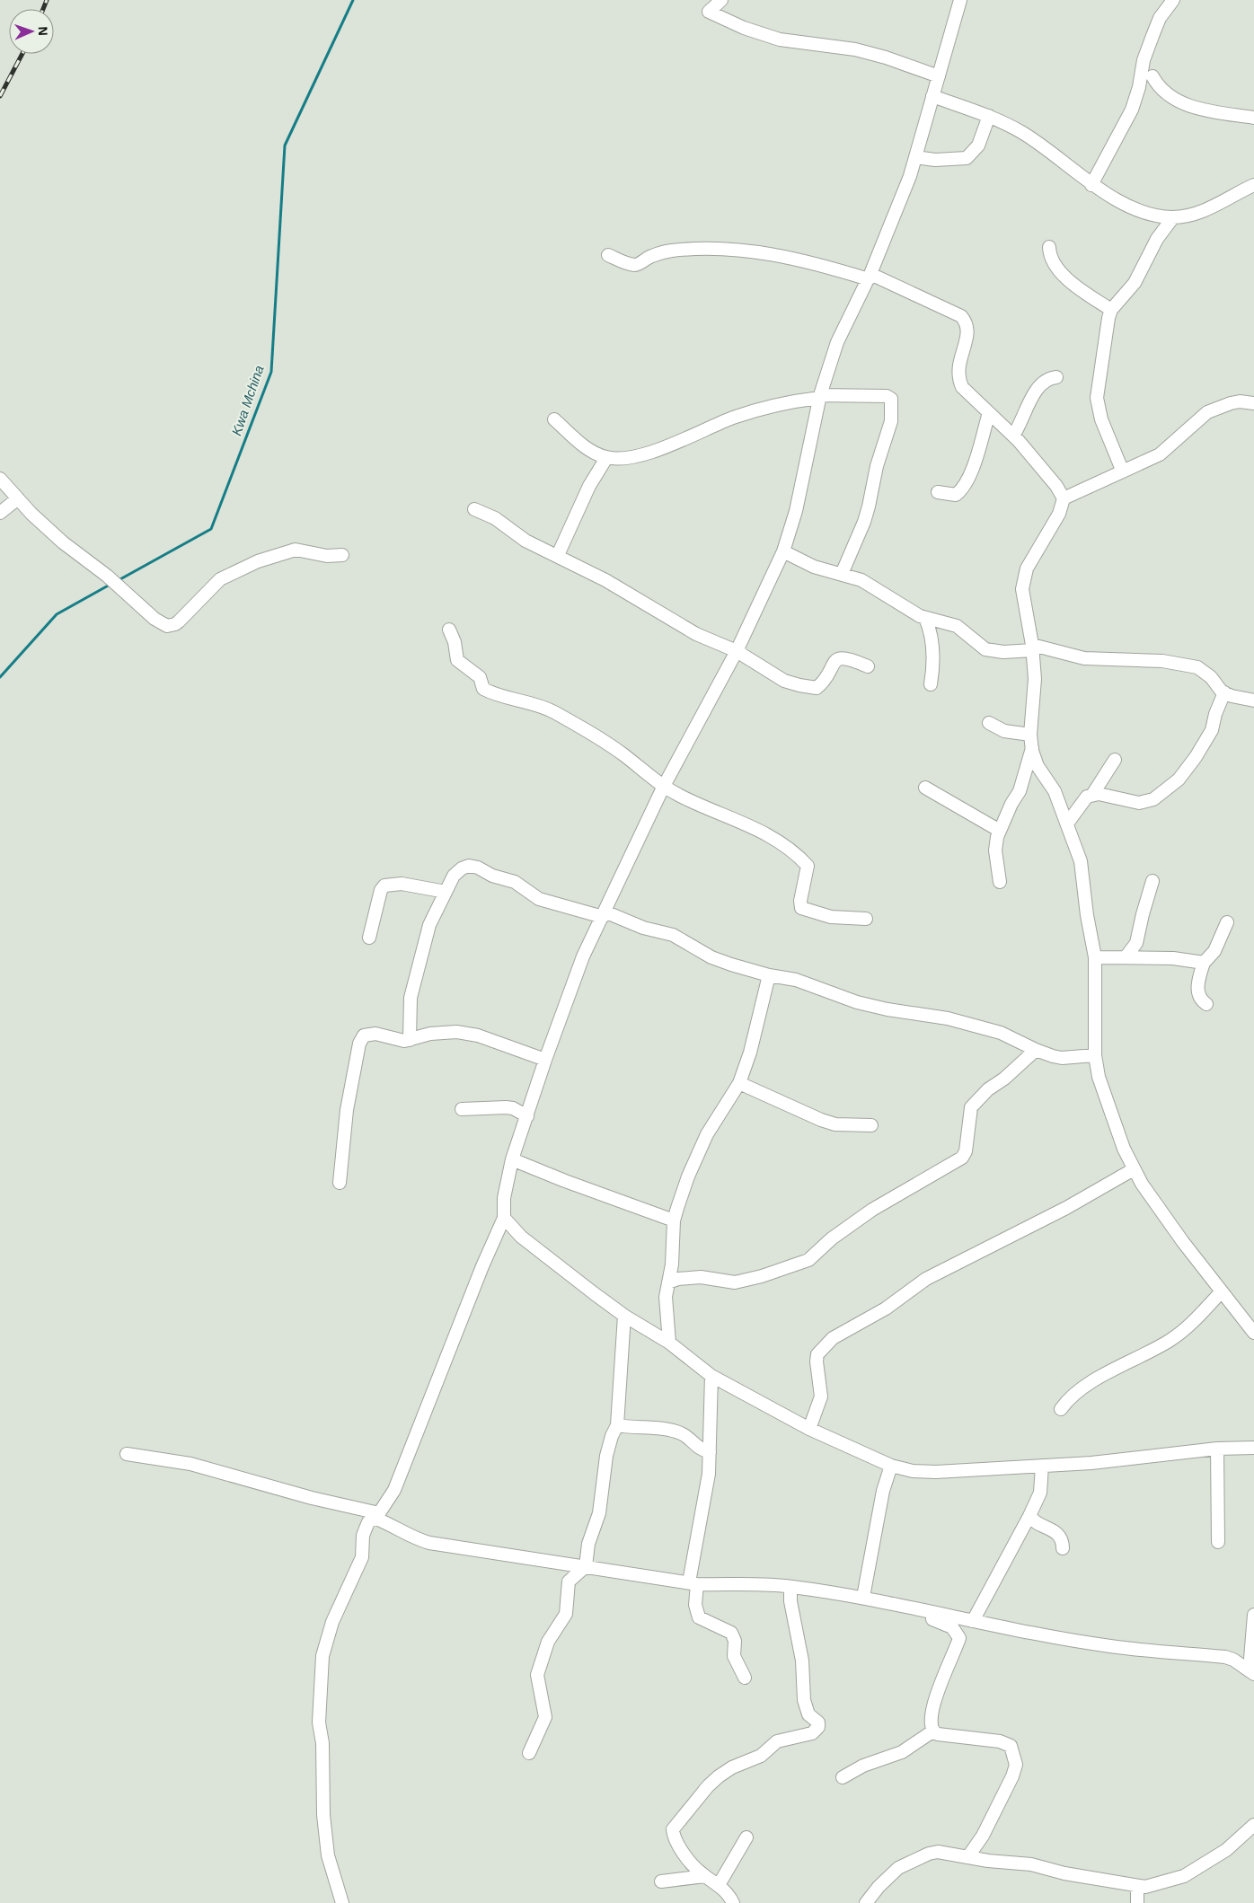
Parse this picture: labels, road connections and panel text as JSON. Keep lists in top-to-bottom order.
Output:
{
  "water": ["Kwa Mchina"],
  "north": "right"
}
